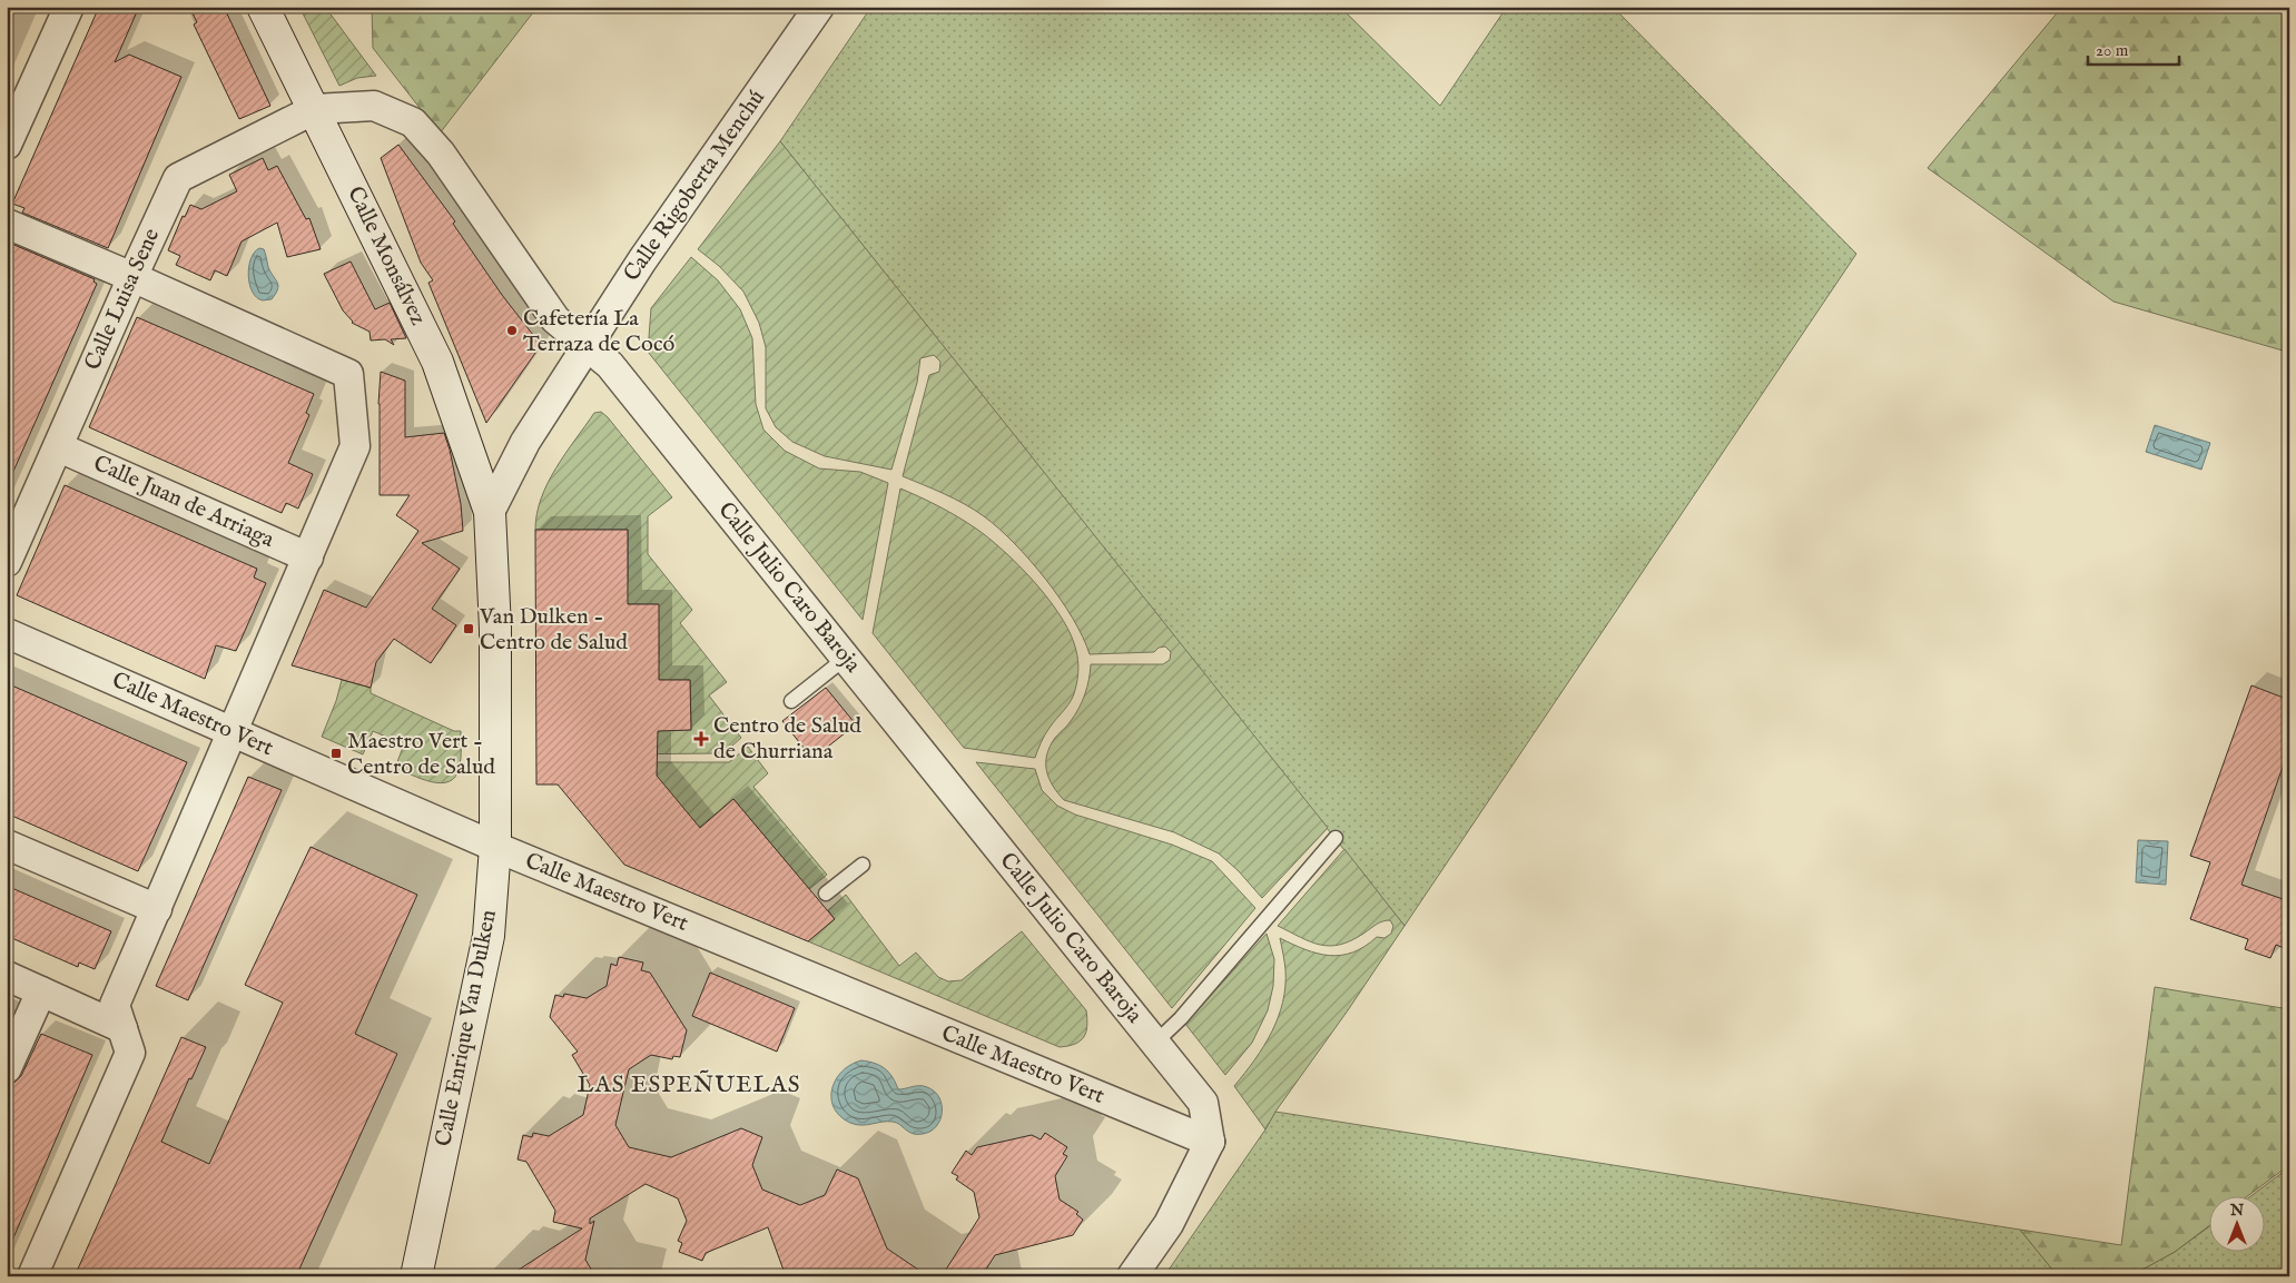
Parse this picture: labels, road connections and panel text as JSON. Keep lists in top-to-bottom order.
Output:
{
  "streets": {
    "street": [
      "Calle Rigoberta Menchú",
      "Calle Monsálvez",
      "Calle Luisa Sene",
      "Calle Juan de Arriaga",
      "Calle Julio Caro Baroja",
      "Calle Maestro Vert",
      "Calle Enrique Van Dulken"
    ]
  },
  "crossings": [
    ["Calle Rigoberta Menchú", "Calle Monsálvez"],
    ["Calle Rigoberta Menchú", "Calle Julio Caro Baroja"],
    ["Calle Rigoberta Menchú", "Calle Enrique Van Dulken"],
    ["Calle Monsálvez", "Calle Luisa Sene"],
    ["Calle Monsálvez", "Calle Julio Caro Baroja"],
    ["Calle Monsálvez", "Calle Enrique Van Dulken"],
    ["Calle Luisa Sene", "Calle Juan de Arriaga"],
    ["Calle Luisa Sene", "Calle Julio Caro Baroja"],
    ["Calle Julio Caro Baroja", "Calle Maestro Vert"],
    ["Calle Maestro Vert", "Calle Enrique Van Dulken"]
  ],
  "districts": ["LAS ESPEÑUELAS"],
  "places": {
    "other": ["Cafetería La Terraza de Cocó"],
    "transit": ["Van Dulken - Centro de Salud", "Maestro Vert - Centro de Salud"],
    "health": ["Centro de Salud de Churriana"]
  },
  "scale_bar": "20 m",
  "north": "top"
}
